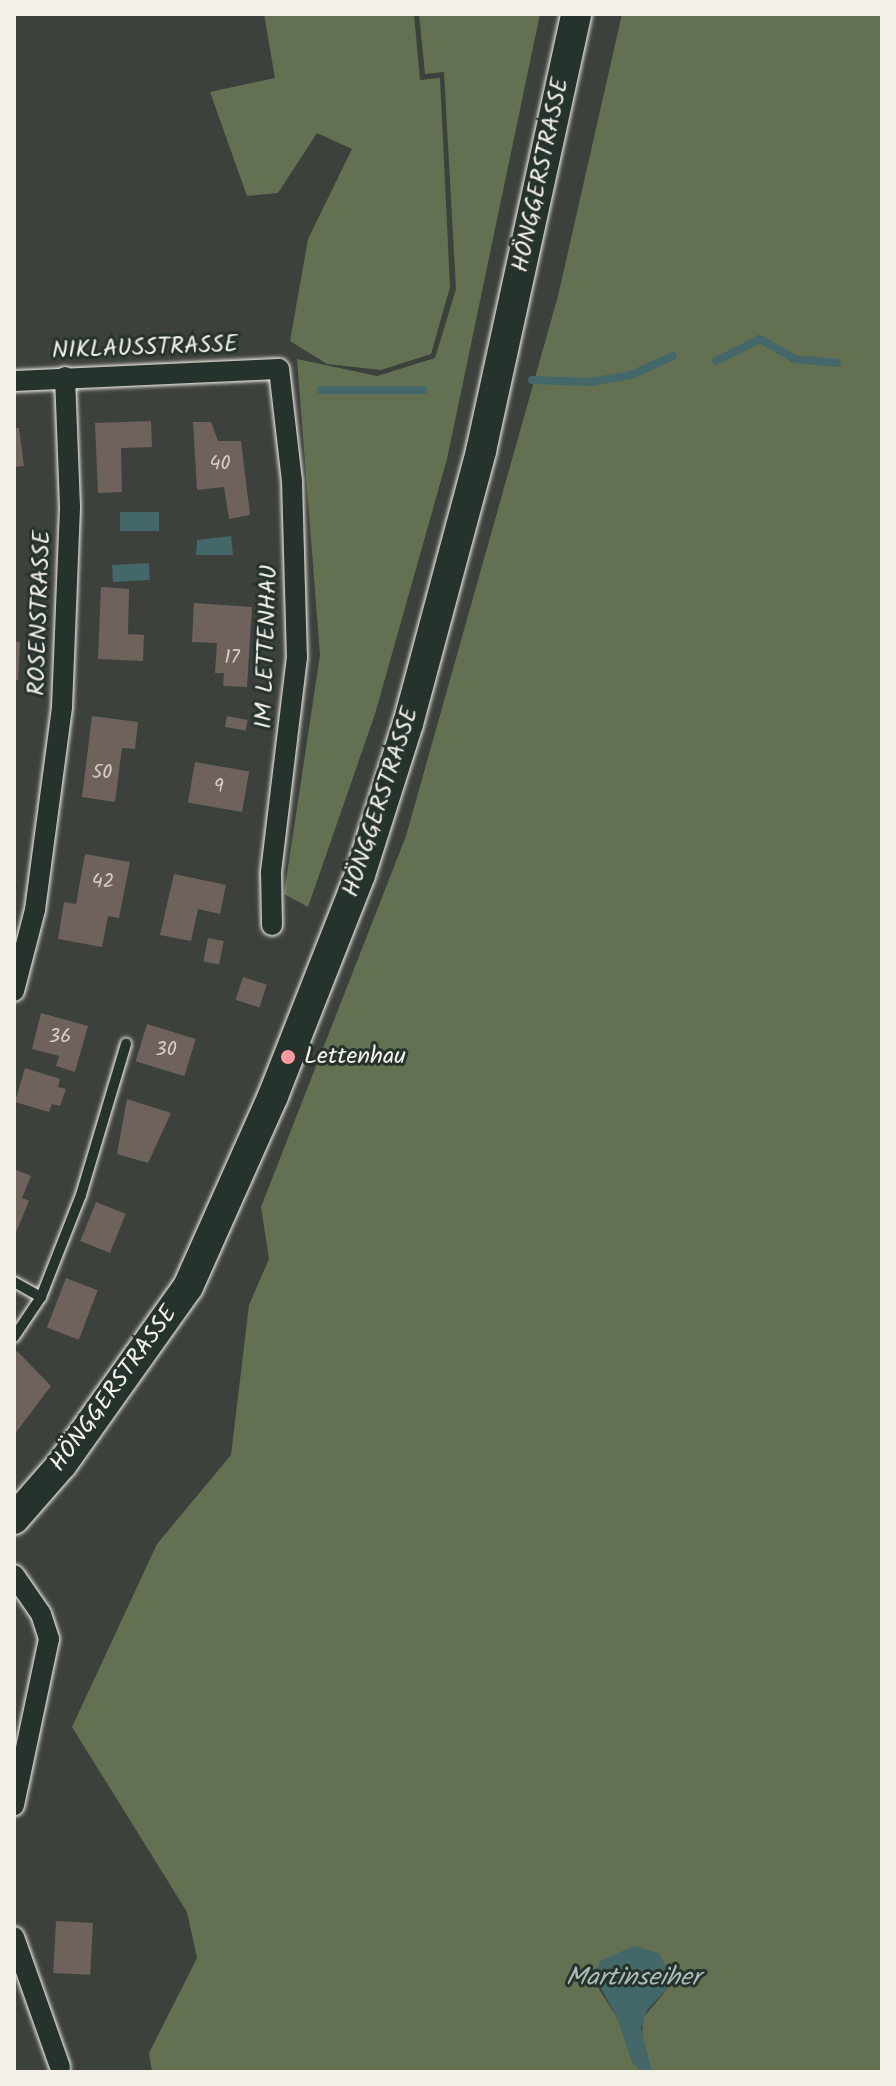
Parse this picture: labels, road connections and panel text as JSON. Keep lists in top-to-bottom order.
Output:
{
  "streets": {
    "main road": ["HÖNGGERSTRASSE"],
    "street": ["NIKLAUSSTRASSE", "ROSENSTRASSE", "IM LETTENHAU"]
  },
  "crossings": [
    ["NIKLAUSSTRASSE", "ROSENSTRASSE"],
    ["NIKLAUSSTRASSE", "IM LETTENHAU"]
  ],
  "water": ["Martinseiher"],
  "places": ["Lettenhau"],
  "house_numbers": [
    "40",
    "17",
    "50",
    "9",
    "42",
    "36",
    "30"
  ]
}
